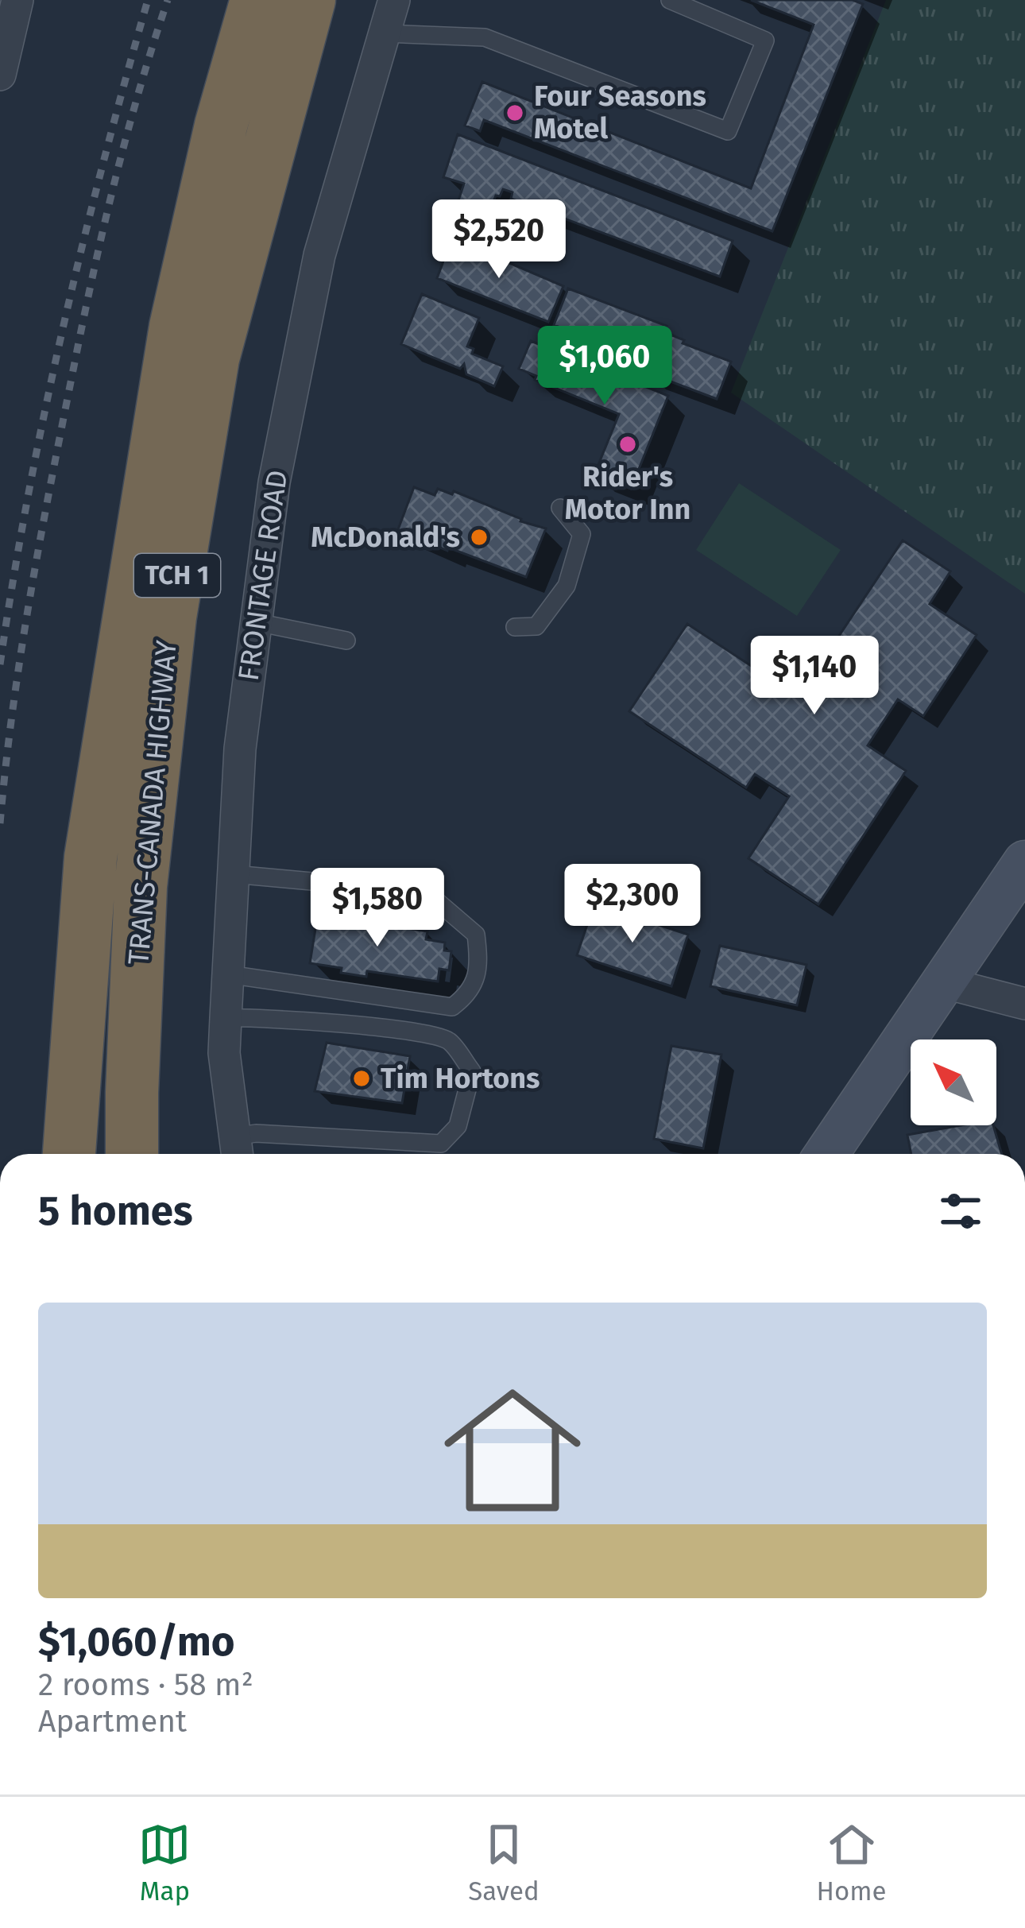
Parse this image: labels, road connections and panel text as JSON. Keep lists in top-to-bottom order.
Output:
{
  "streets": {
    "highway": ["TCH 1", "TRANS-CANADA HIGHWAY"],
    "street": ["FRONTAGE ROAD"]
  },
  "places": [
    "Four Seasons Motel",
    "Rider's Motor Inn",
    "McDonald's",
    "Tim Hortons"
  ],
  "north": "top left",
  "page": {
    "price": [
      "$2,520",
      "$1,060",
      "$1,140",
      "$2,300",
      "$1,580"
    ],
    "heading": "5 homes",
    "list": [
      {
        "name": "$1,060/mo",
        "note": "2 rooms · 58 m² · Apartment"
      }
    ],
    "tabs": ["Map", "Saved", "Home"]
  }
}
